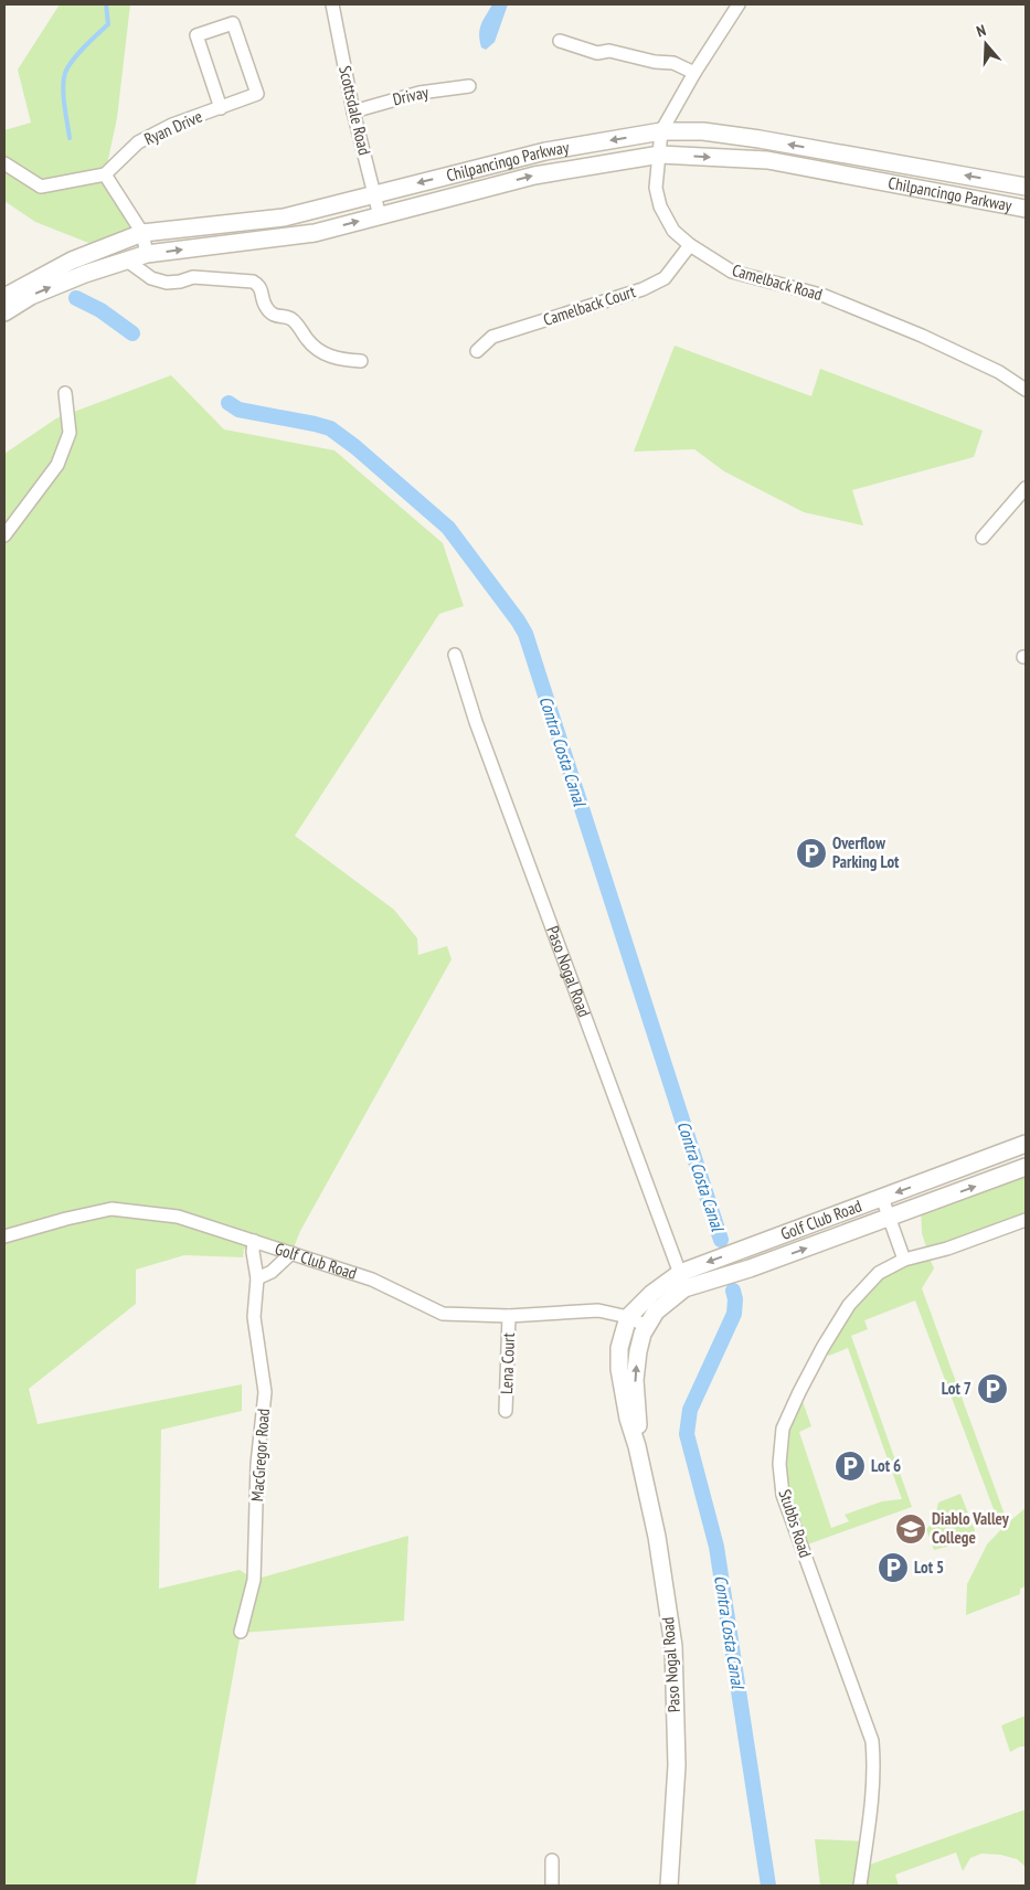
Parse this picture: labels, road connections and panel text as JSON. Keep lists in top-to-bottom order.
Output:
{
  "streets": {
    "street": [
      "Drivay",
      "Scottsdale Road",
      "Ryan Drive",
      "Chilpancingo Parkway",
      "Camelback Road",
      "Camelback Court",
      "Paso Nogal Road",
      "Golf Club Road",
      "Lena Court",
      "MacGregor Road",
      "Stubbs Road"
    ]
  },
  "crossings": [
    ["Drivay", "Scottsdale Road"],
    ["Scottsdale Road", "Chilpancingo Parkway"],
    ["Chilpancingo Parkway", "Camelback Road"],
    ["Camelback Road", "Camelback Court"],
    ["Paso Nogal Road", "Golf Club Road"],
    ["Golf Club Road", "Lena Court"],
    ["Golf Club Road", "MacGregor Road"]
  ],
  "water": ["Contra Costa Canal"],
  "places": {
    "parking": [
      "Overflow Parking Lot",
      "Lot 7",
      "Lot 6",
      "Lot 5"
    ],
    "school or university": ["Diablo Valley College"]
  },
  "north": "top"
}
